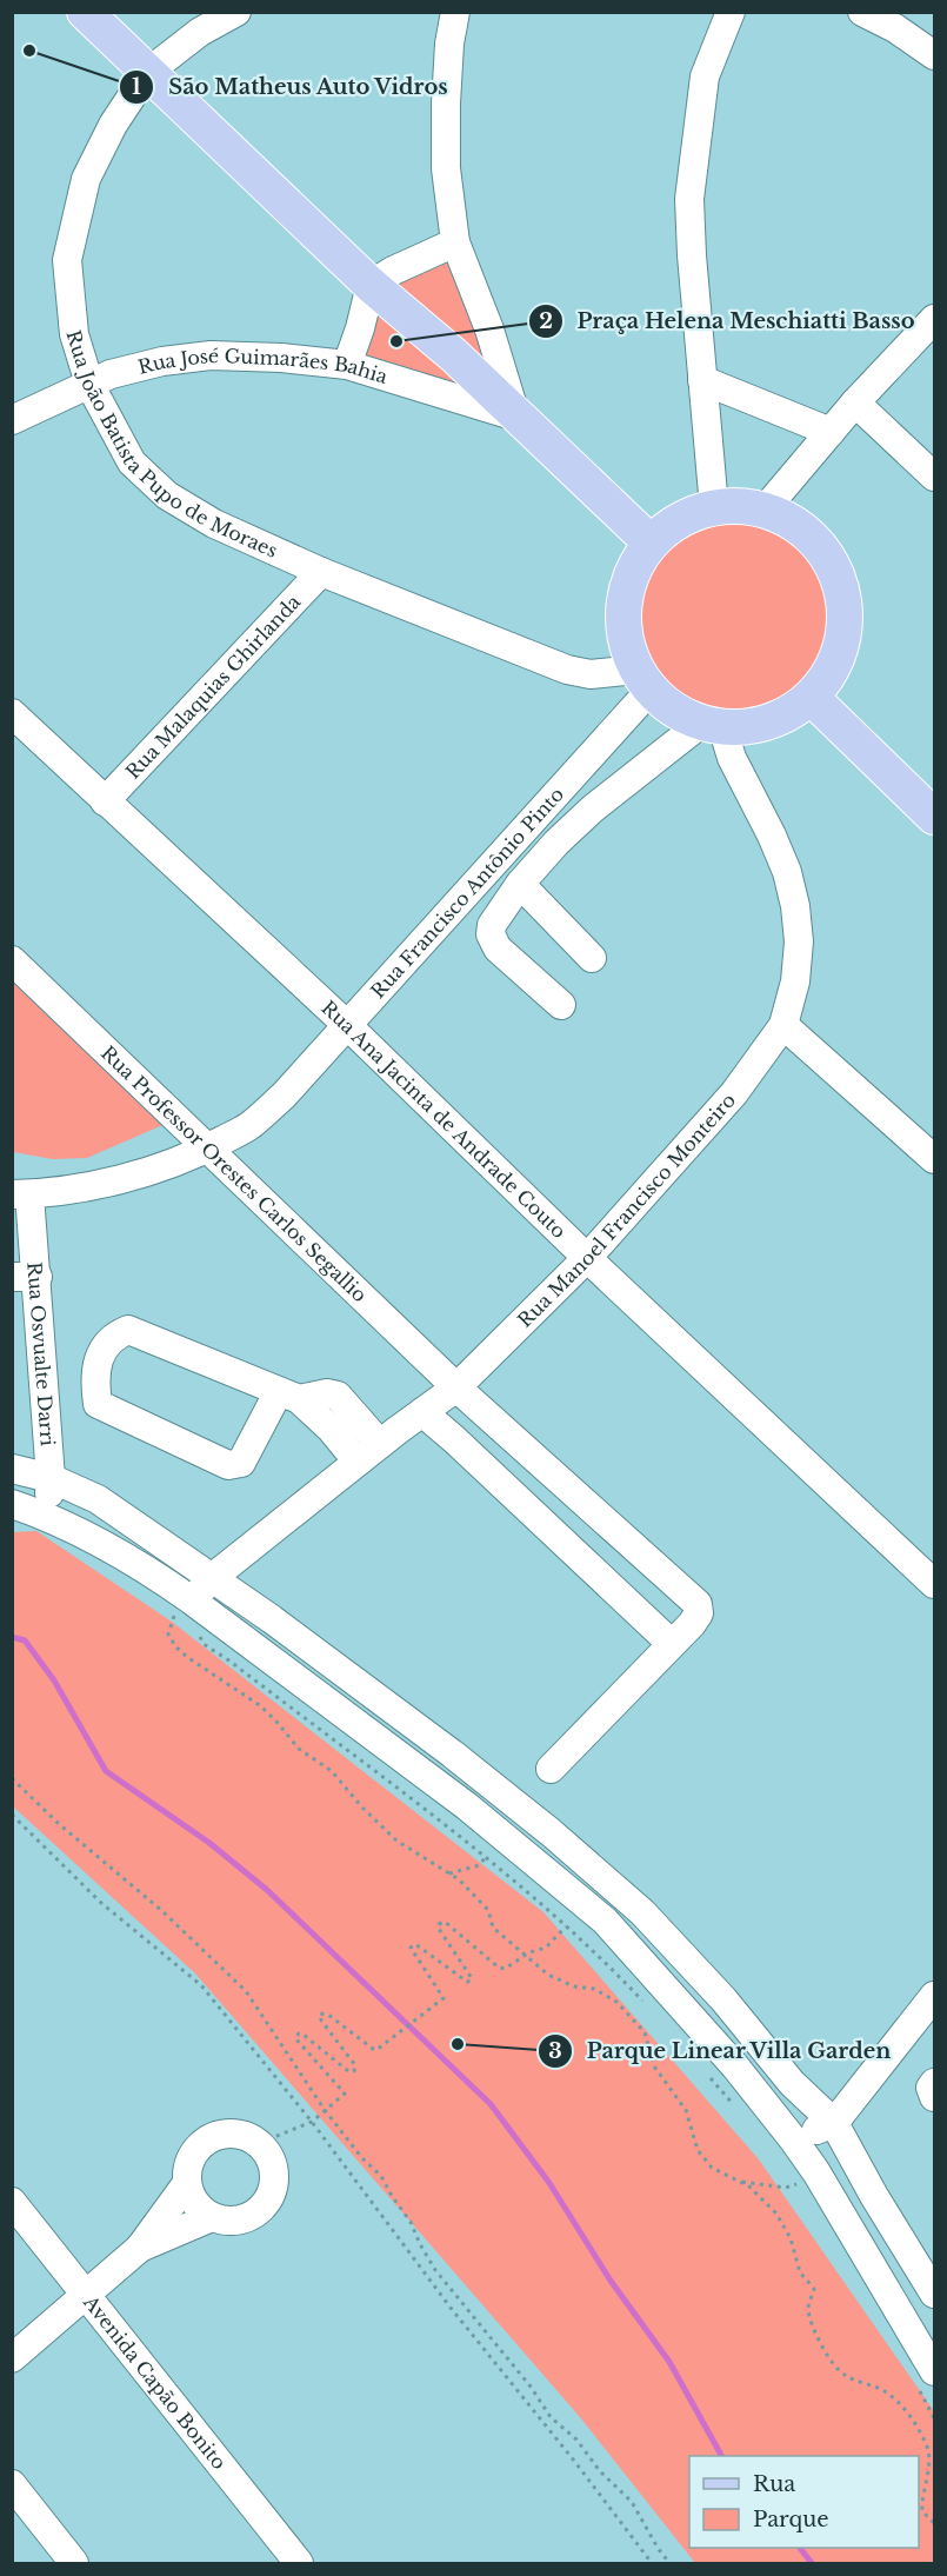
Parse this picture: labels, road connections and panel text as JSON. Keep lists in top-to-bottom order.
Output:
{
  "streets": {
    "street": [
      "Rua José Guimarães Bahia",
      "Rua João Batista Pupo de Moraes",
      "Rua Malaquias Ghirlanda",
      "Rua Francisco Antônio Pinto",
      "Rua Ana Jacinta de Andrade Couto",
      "Rua Professor Orestes Carlos Segallio",
      "Rua Manoel Francisco Monteiro",
      "Rua Osvualte Darri",
      "Avenida Capão Bonito"
    ]
  },
  "crossings": [
    ["Rua José Guimarães Bahia", "Rua João Batista Pupo de Moraes"],
    ["Rua João Batista Pupo de Moraes", "Rua Malaquias Ghirlanda"],
    ["Rua João Batista Pupo de Moraes", "Rua Francisco Antônio Pinto"],
    ["Rua João Batista Pupo de Moraes", "Rua Manoel Francisco Monteiro"],
    ["Rua Malaquias Ghirlanda", "Rua Ana Jacinta de Andrade Couto"],
    ["Rua Francisco Antônio Pinto", "Rua Ana Jacinta de Andrade Couto"],
    ["Rua Francisco Antônio Pinto", "Rua Professor Orestes Carlos Segallio"],
    ["Rua Francisco Antônio Pinto", "Rua Manoel Francisco Monteiro"],
    ["Rua Francisco Antônio Pinto", "Rua Osvualte Darri"],
    ["Rua Ana Jacinta de Andrade Couto", "Rua Manoel Francisco Monteiro"],
    ["Rua Professor Orestes Carlos Segallio", "Rua Manoel Francisco Monteiro"]
  ],
  "places": ["São Matheus Auto Vidros", "Praça Helena Meschiatti Basso", "Parque Linear Villa Garden"],
  "legend": ["Rua", "Parque"]
}
